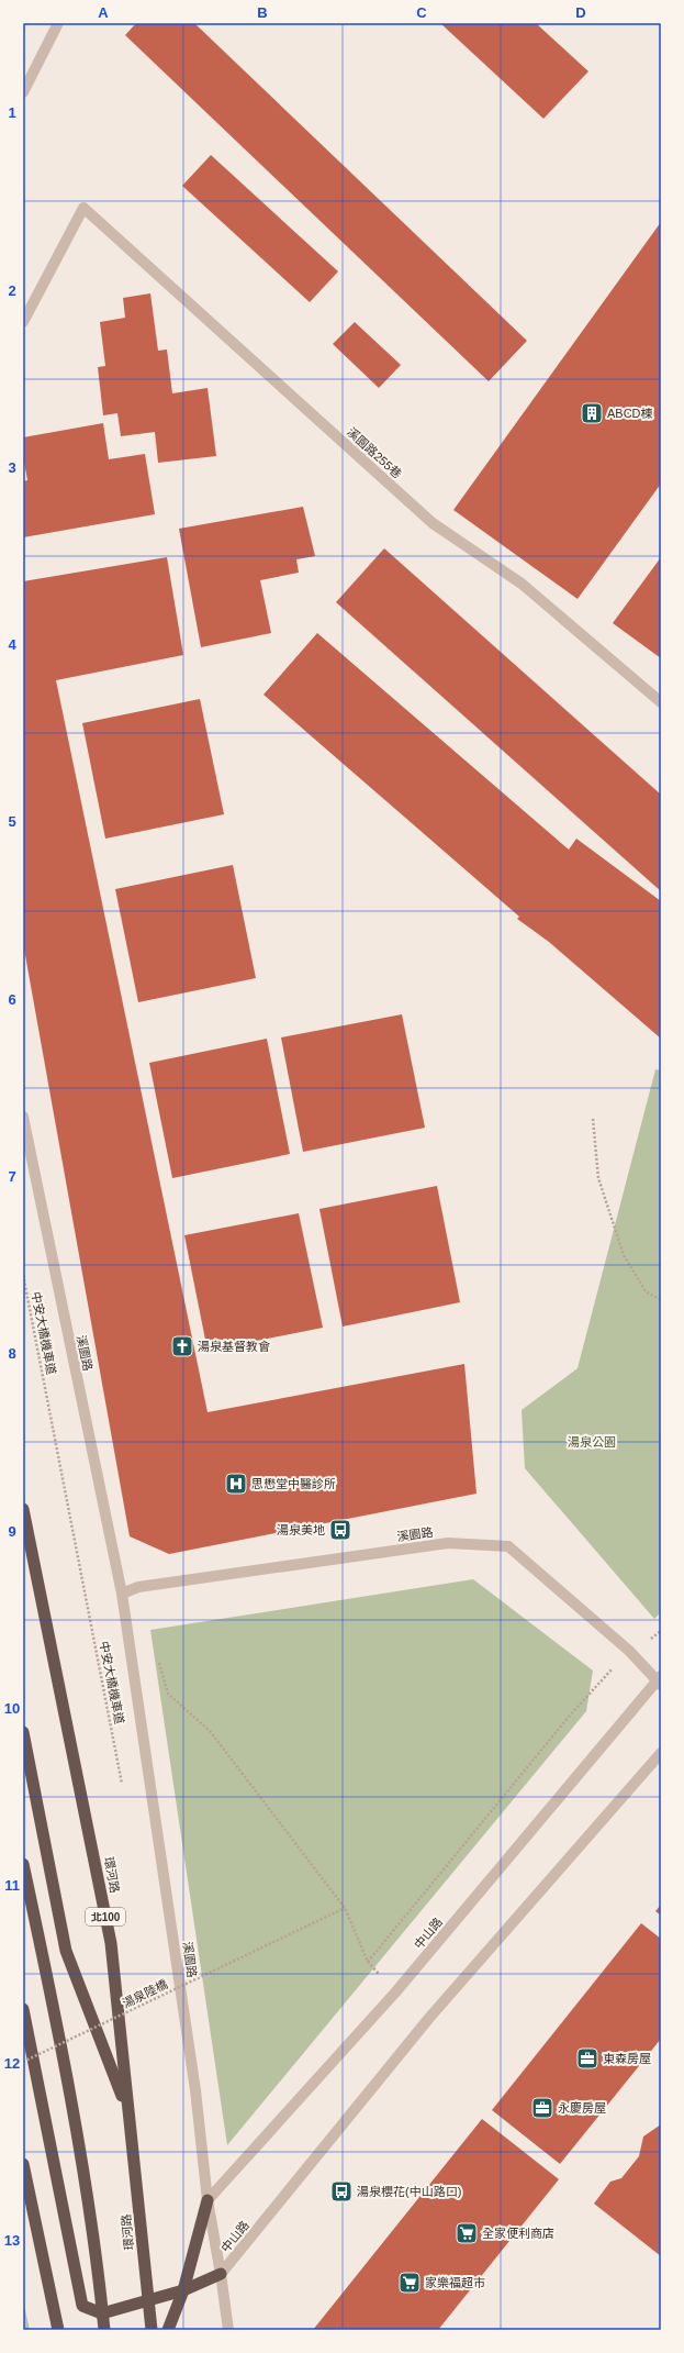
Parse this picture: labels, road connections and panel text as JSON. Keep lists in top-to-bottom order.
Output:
{
  "streets": {
    "highway": ["環河路", "北100"],
    "street": ["溪園路255巷", "溪園路", "中山路"],
    "path": ["中安大橋機車道", "湯泉陸橋"]
  },
  "crossings": [
    ["溪園路", "中山路"]
  ],
  "parks": ["湯泉公園"],
  "places": {
    "building": ["ABCD棟"],
    "church": ["湯泉基督教會"],
    "hospital": ["思懋堂中醫診所"],
    "bus stop": ["湯泉美地", "湯泉櫻花(中山路口)"],
    "office": ["東森房屋", "永慶房屋"],
    "supermarket": ["全家便利商店", "家樂福超市"]
  },
  "grid": {
    "columns": [
      "A",
      "B",
      "C",
      "D"
    ],
    "rows": [
      "1",
      "2",
      "3",
      "4",
      "5",
      "6",
      "7",
      "8",
      "9",
      "10",
      "11",
      "12",
      "13"
    ]
  }
}
